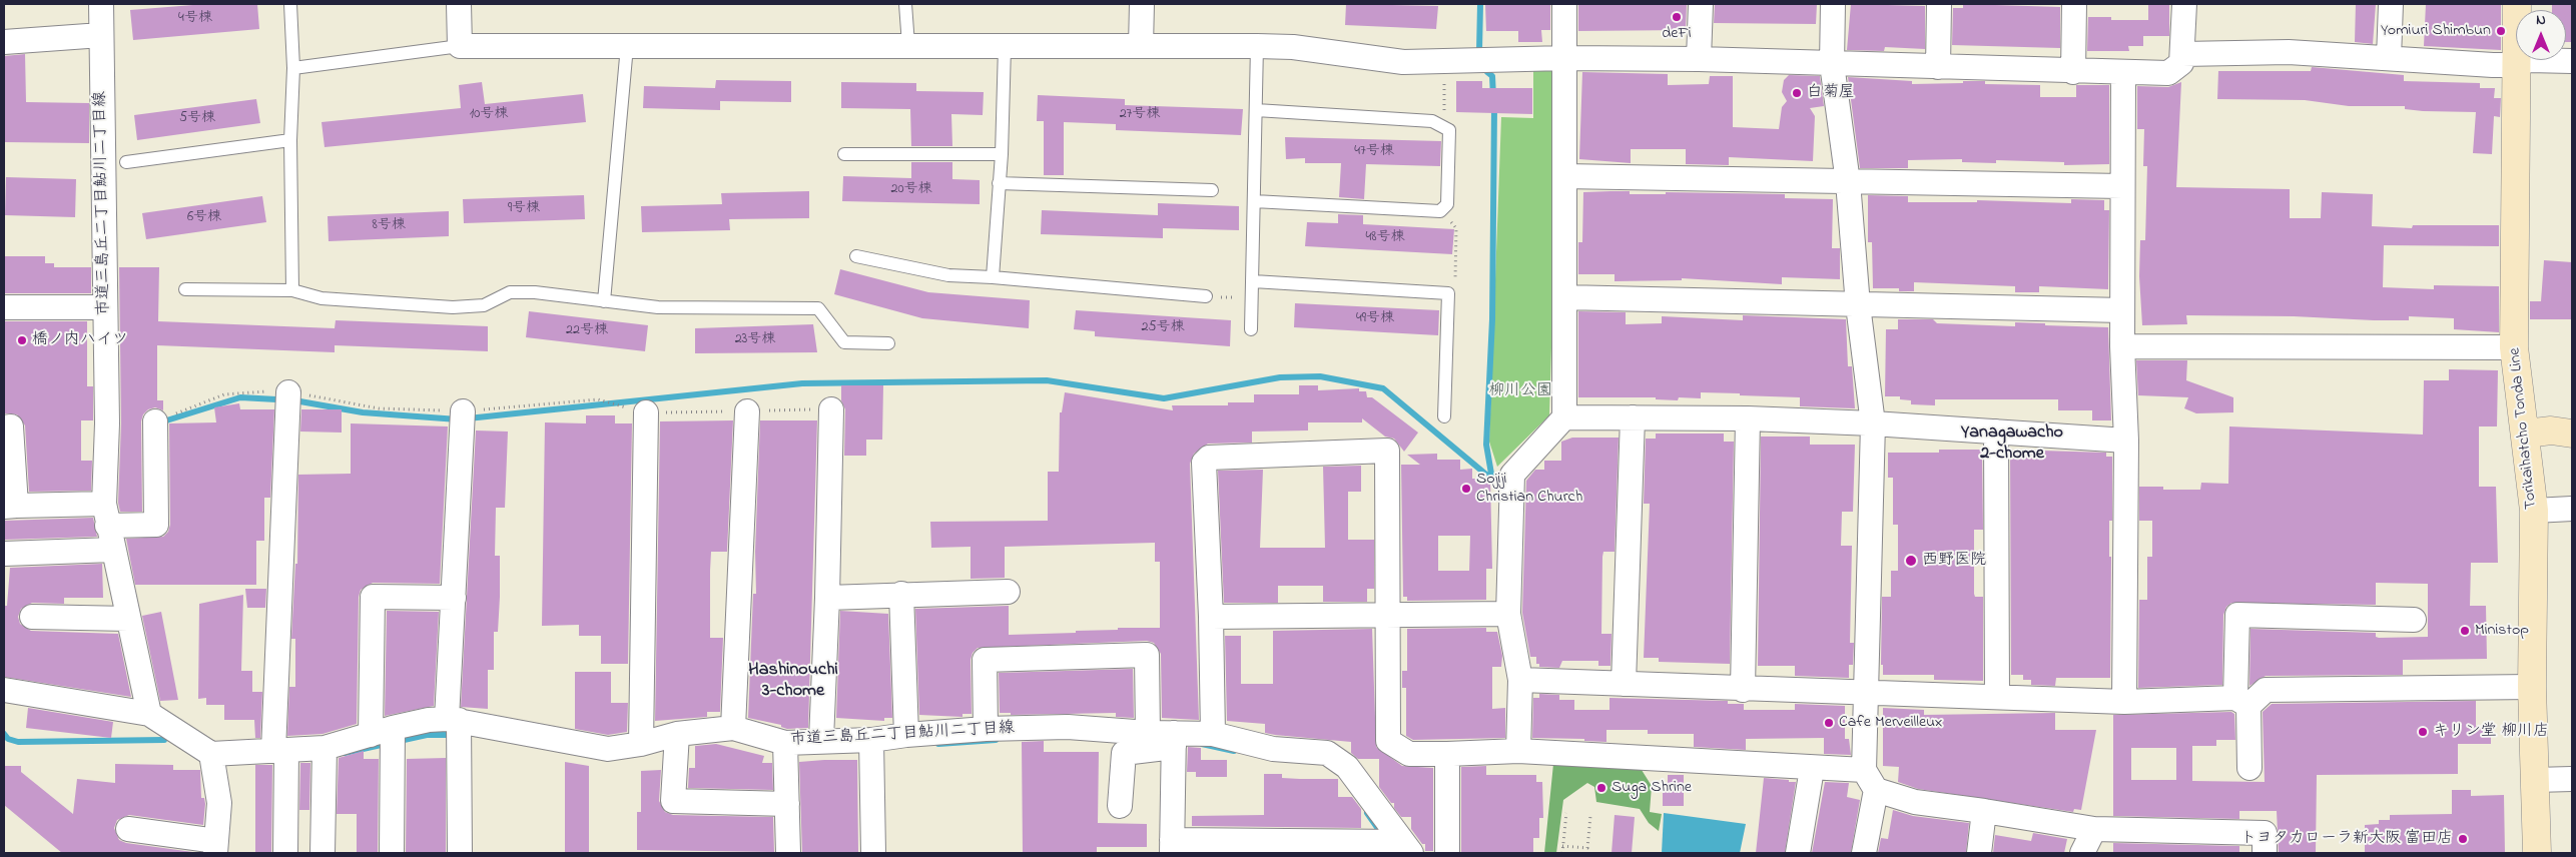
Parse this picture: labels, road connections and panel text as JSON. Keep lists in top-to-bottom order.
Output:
{
  "streets": {
    "main road": ["Torikaihatcho Tonda Line"],
    "street": ["市道三島丘二丁目鮎川二丁目線"]
  },
  "districts": ["Yanagawacho 2-chome", "Hashinouchi 3-chome"],
  "parks": ["柳川公園"],
  "places": [
    "deFi",
    "Yomiuri Shimbun",
    "白菊屋",
    "橋ノ内ハイツ",
    "Sojiji Christian Church",
    "西野医院",
    "Ministop",
    "Cafe Merveilleux",
    "キリン堂 柳川店",
    "Suga Shrine",
    "トヨタカローラ新大阪 富田店"
  ],
  "house_numbers": [
    "4号棟",
    "10号棟",
    "27号棟",
    "5号棟",
    "47号棟",
    "20号棟",
    "9号棟",
    "6号棟",
    "8号棟",
    "48号棟",
    "49号棟",
    "25号棟",
    "22号棟",
    "23号棟"
  ],
  "north": "top"
}
